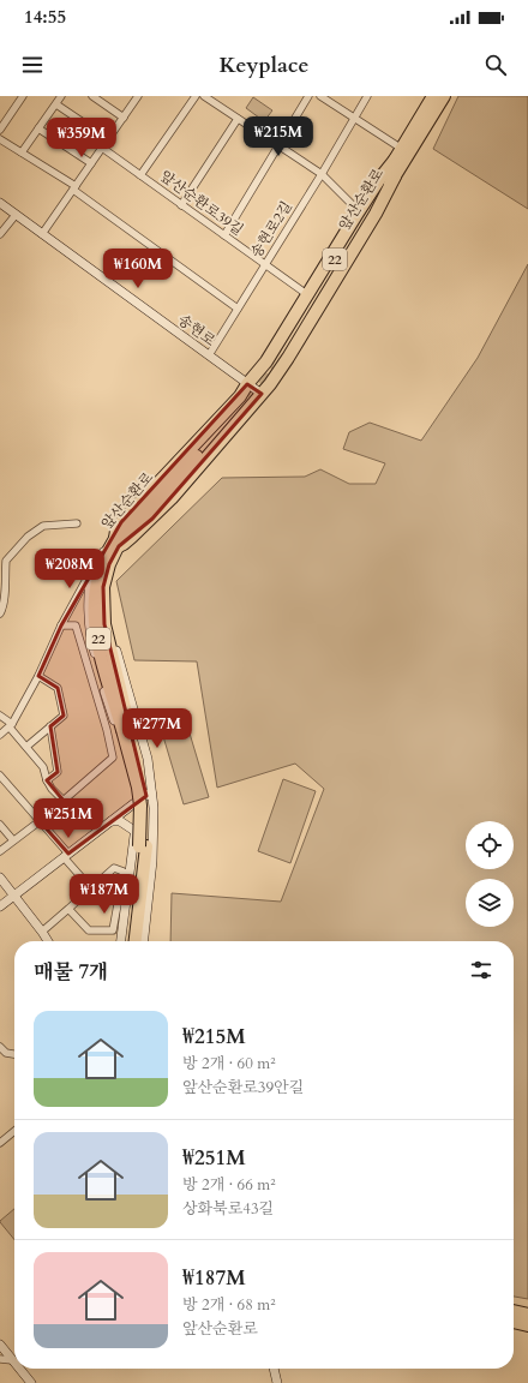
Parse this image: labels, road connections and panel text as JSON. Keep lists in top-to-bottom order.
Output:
{
  "streets": {
    "highway": ["앞산순환로", "22"],
    "street": ["앞산순환로39길", "송현로2길", "송현로"]
  },
  "crossings": [
    ["앞산순환로39길", "송현로2길"],
    ["송현로2길", "송현로"]
  ],
  "page": {
    "status": "14:55",
    "header": "Keyplace",
    "price": [
      "₩215M",
      "₩359M",
      "₩160M",
      "₩208M",
      "₩277M",
      "₩251M",
      "₩187M"
    ],
    "heading": "매물 7개",
    "list": [
      {
        "name": "₩215M",
        "note": "방 2개 · 60 m² · 앞산순환로39안길"
      },
      {
        "name": "₩251M",
        "note": "방 2개 · 66 m² · 상화북로43길"
      },
      {
        "name": "₩187M",
        "note": "방 2개 · 68 m² · 앞산순환로"
      }
    ]
  }
}
